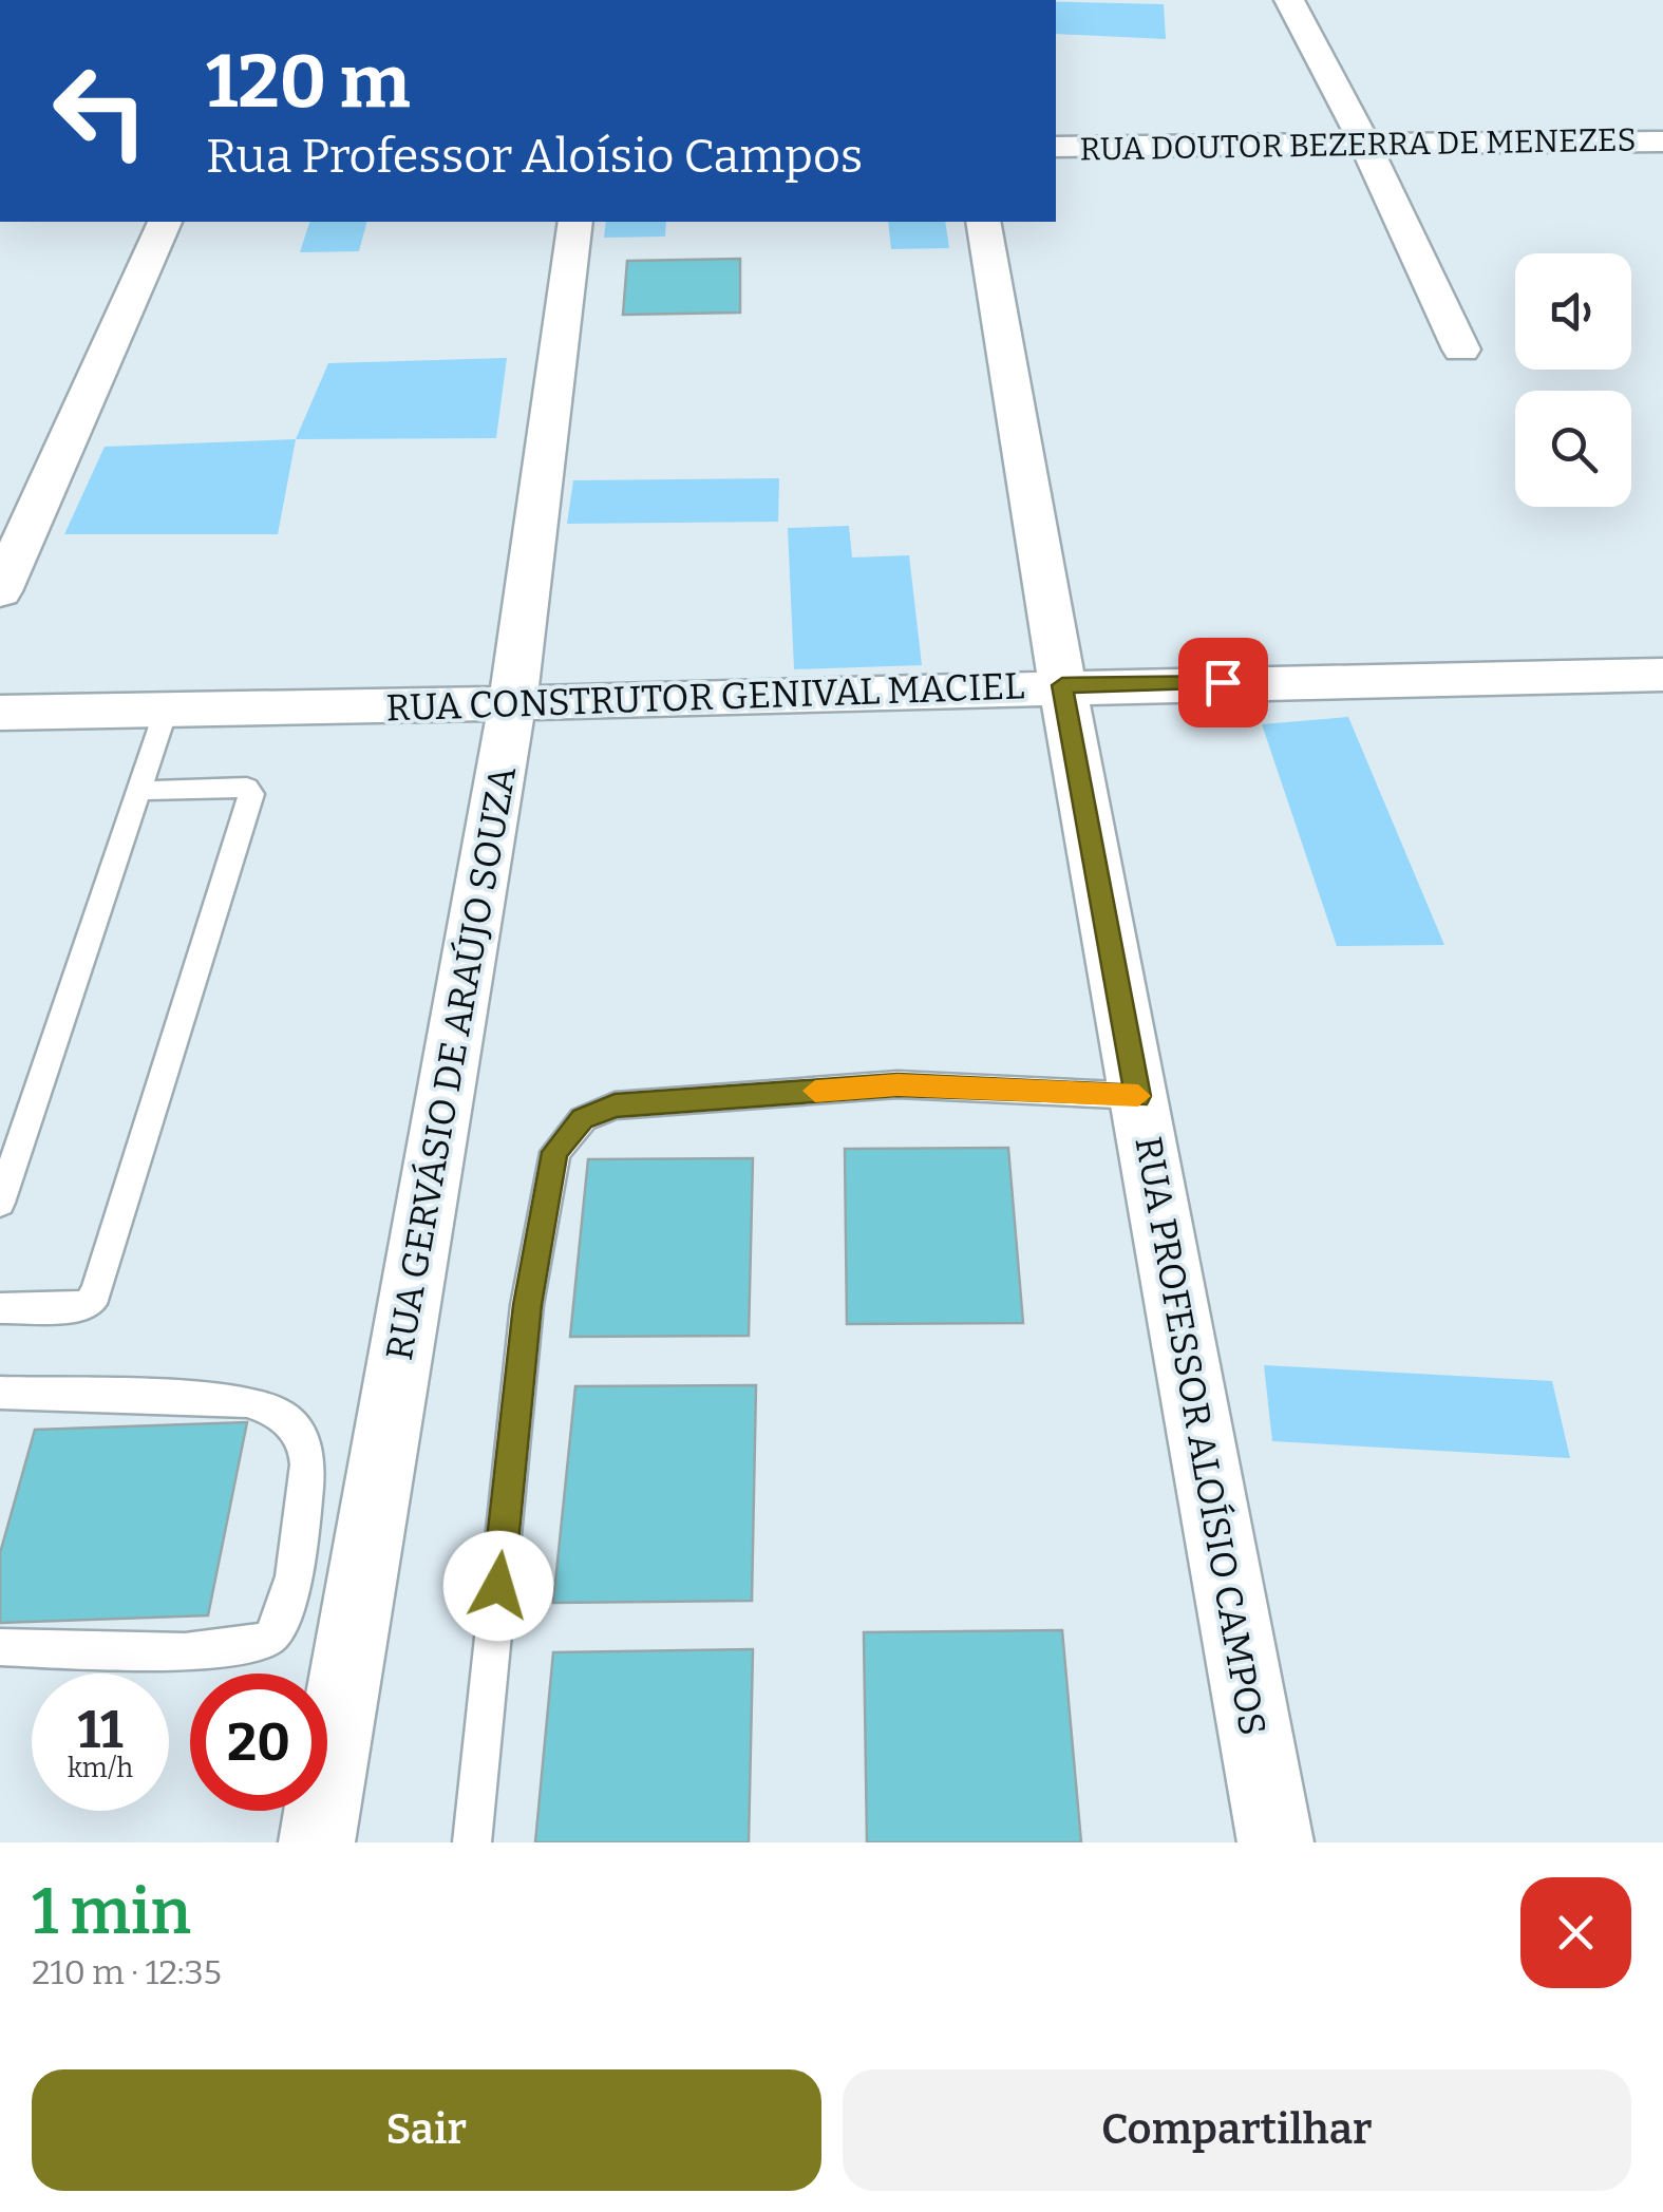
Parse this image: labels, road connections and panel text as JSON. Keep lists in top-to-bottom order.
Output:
{
  "streets": {
    "street": [
      "RUA DOUTOR BEZERRA DE MENEZES",
      "RUA CONSTRUTOR GENIVAL MACIEL",
      "RUA GERVÁSIO DE ARAÚJO SOUZA",
      "RUA PROFESSOR ALOÍSIO CAMPOS"
    ]
  },
  "crossings": [
    ["RUA CONSTRUTOR GENIVAL MACIEL", "RUA GERVÁSIO DE ARAÚJO SOUZA"],
    ["RUA CONSTRUTOR GENIVAL MACIEL", "RUA PROFESSOR ALOÍSIO CAMPOS"]
  ],
  "page": {
    "turn": ["120 m", "Rua Professor Aloísio Campos"],
    "speed": "11 km/h",
    "limit": "20",
    "heading": ["1 min", "210 m · 12:35"],
    "buttons": ["Sair", "Compartilhar"]
  }
}
